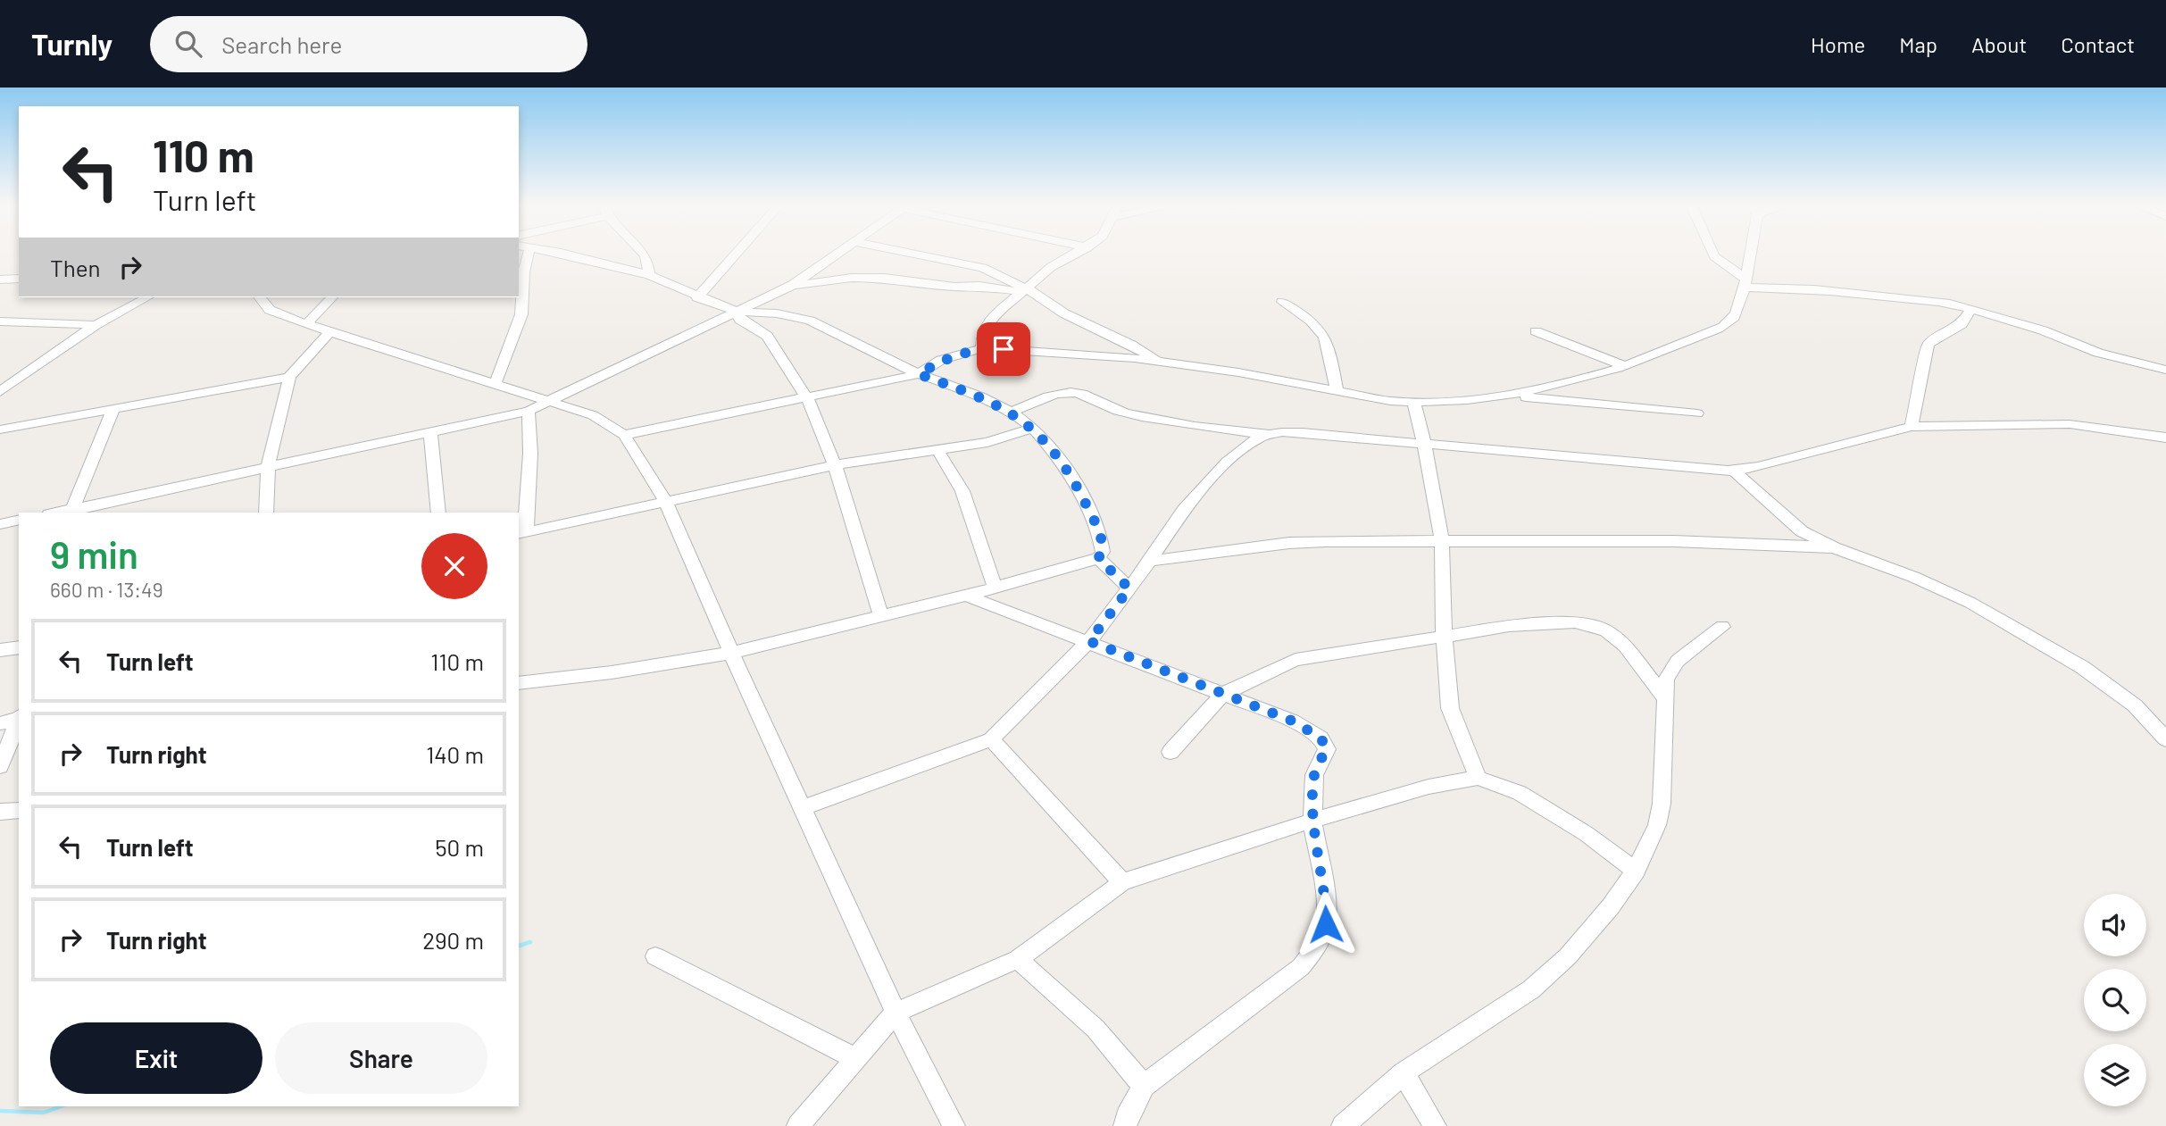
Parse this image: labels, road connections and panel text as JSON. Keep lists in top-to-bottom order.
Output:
{
  "page": {
    "header": "Turnly",
    "search": "Search here",
    "nav": [
      "Home",
      "Map",
      "About",
      "Contact"
    ],
    "turn": ["110 m", "Turn left"],
    "then": "Then",
    "heading": ["9 min", "660 m · 13:49"],
    "list": [
      {
        "name": "Turn left",
        "value": "110 m"
      },
      {
        "name": "Turn right",
        "value": "140 m"
      },
      {
        "name": "Turn left",
        "value": "50 m"
      },
      {
        "name": "Turn right",
        "value": "290 m"
      }
    ],
    "buttons": ["Exit", "Share"]
  }
}
